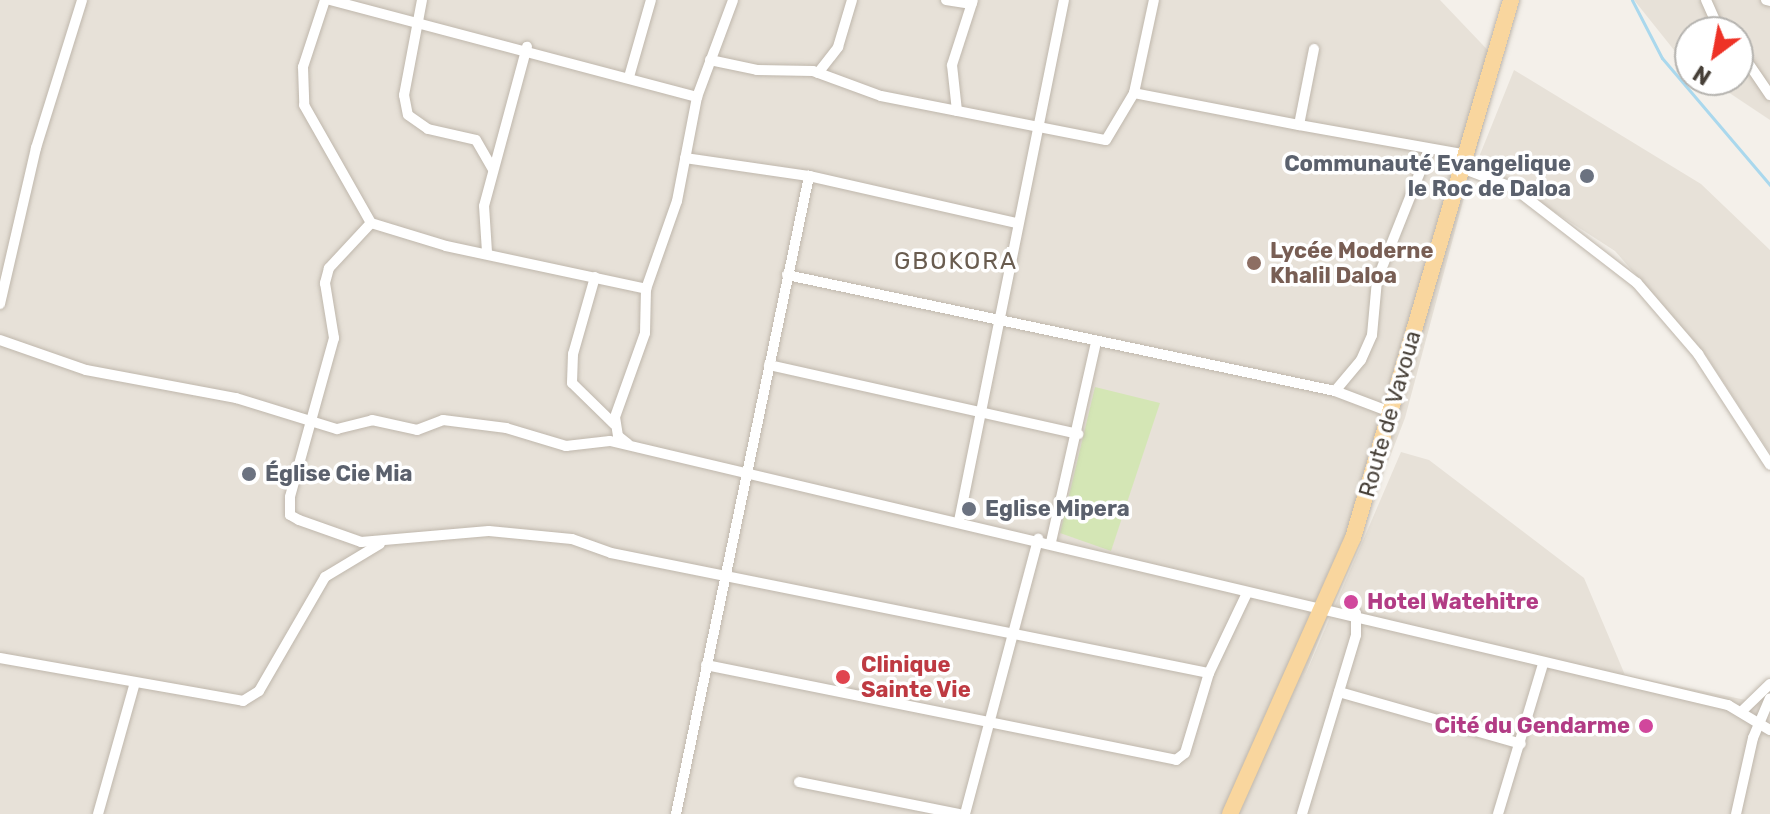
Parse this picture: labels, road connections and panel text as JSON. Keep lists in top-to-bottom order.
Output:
{
  "streets": {
    "main road": ["Route de Vavoua"]
  },
  "districts": ["GBOKORA"],
  "places": [
    "Communauté Evangelique le Roc de Daloa",
    "Lycée Moderne Khalil Daloa",
    "Église Cie Mia",
    "Eglise Mipera",
    "Hotel Watehitre",
    "Clinique Sainte Vie",
    "Cité du Gendarme"
  ],
  "north": "bottom left"
}
